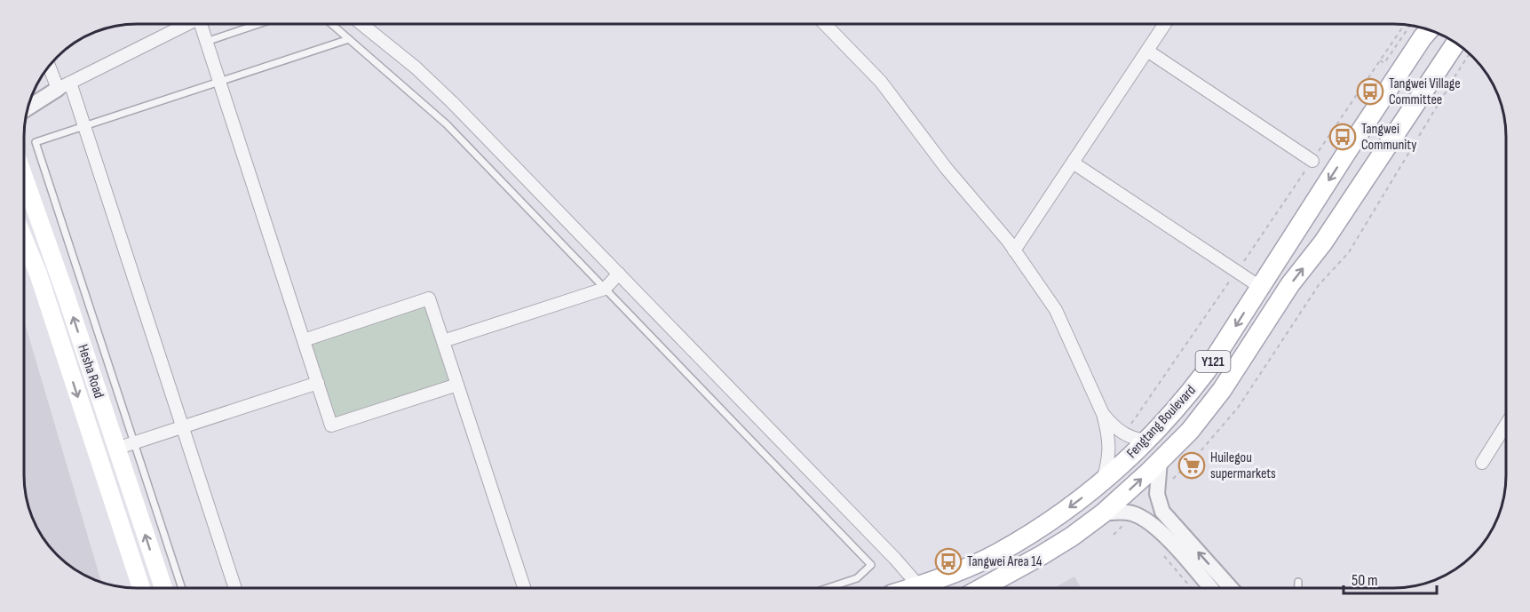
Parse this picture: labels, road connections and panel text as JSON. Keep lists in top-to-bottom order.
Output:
{
  "streets": {
    "main road": ["Y121", "Hesha Road", "Fengtang Boulevard"]
  },
  "places": {
    "bus stop": ["Tangwei Village Committee", "Tangwei Community", "Tangwei Area 14"],
    "supermarket": ["Huilegou supermarkets"]
  },
  "scale_bar": "50 m"
}
